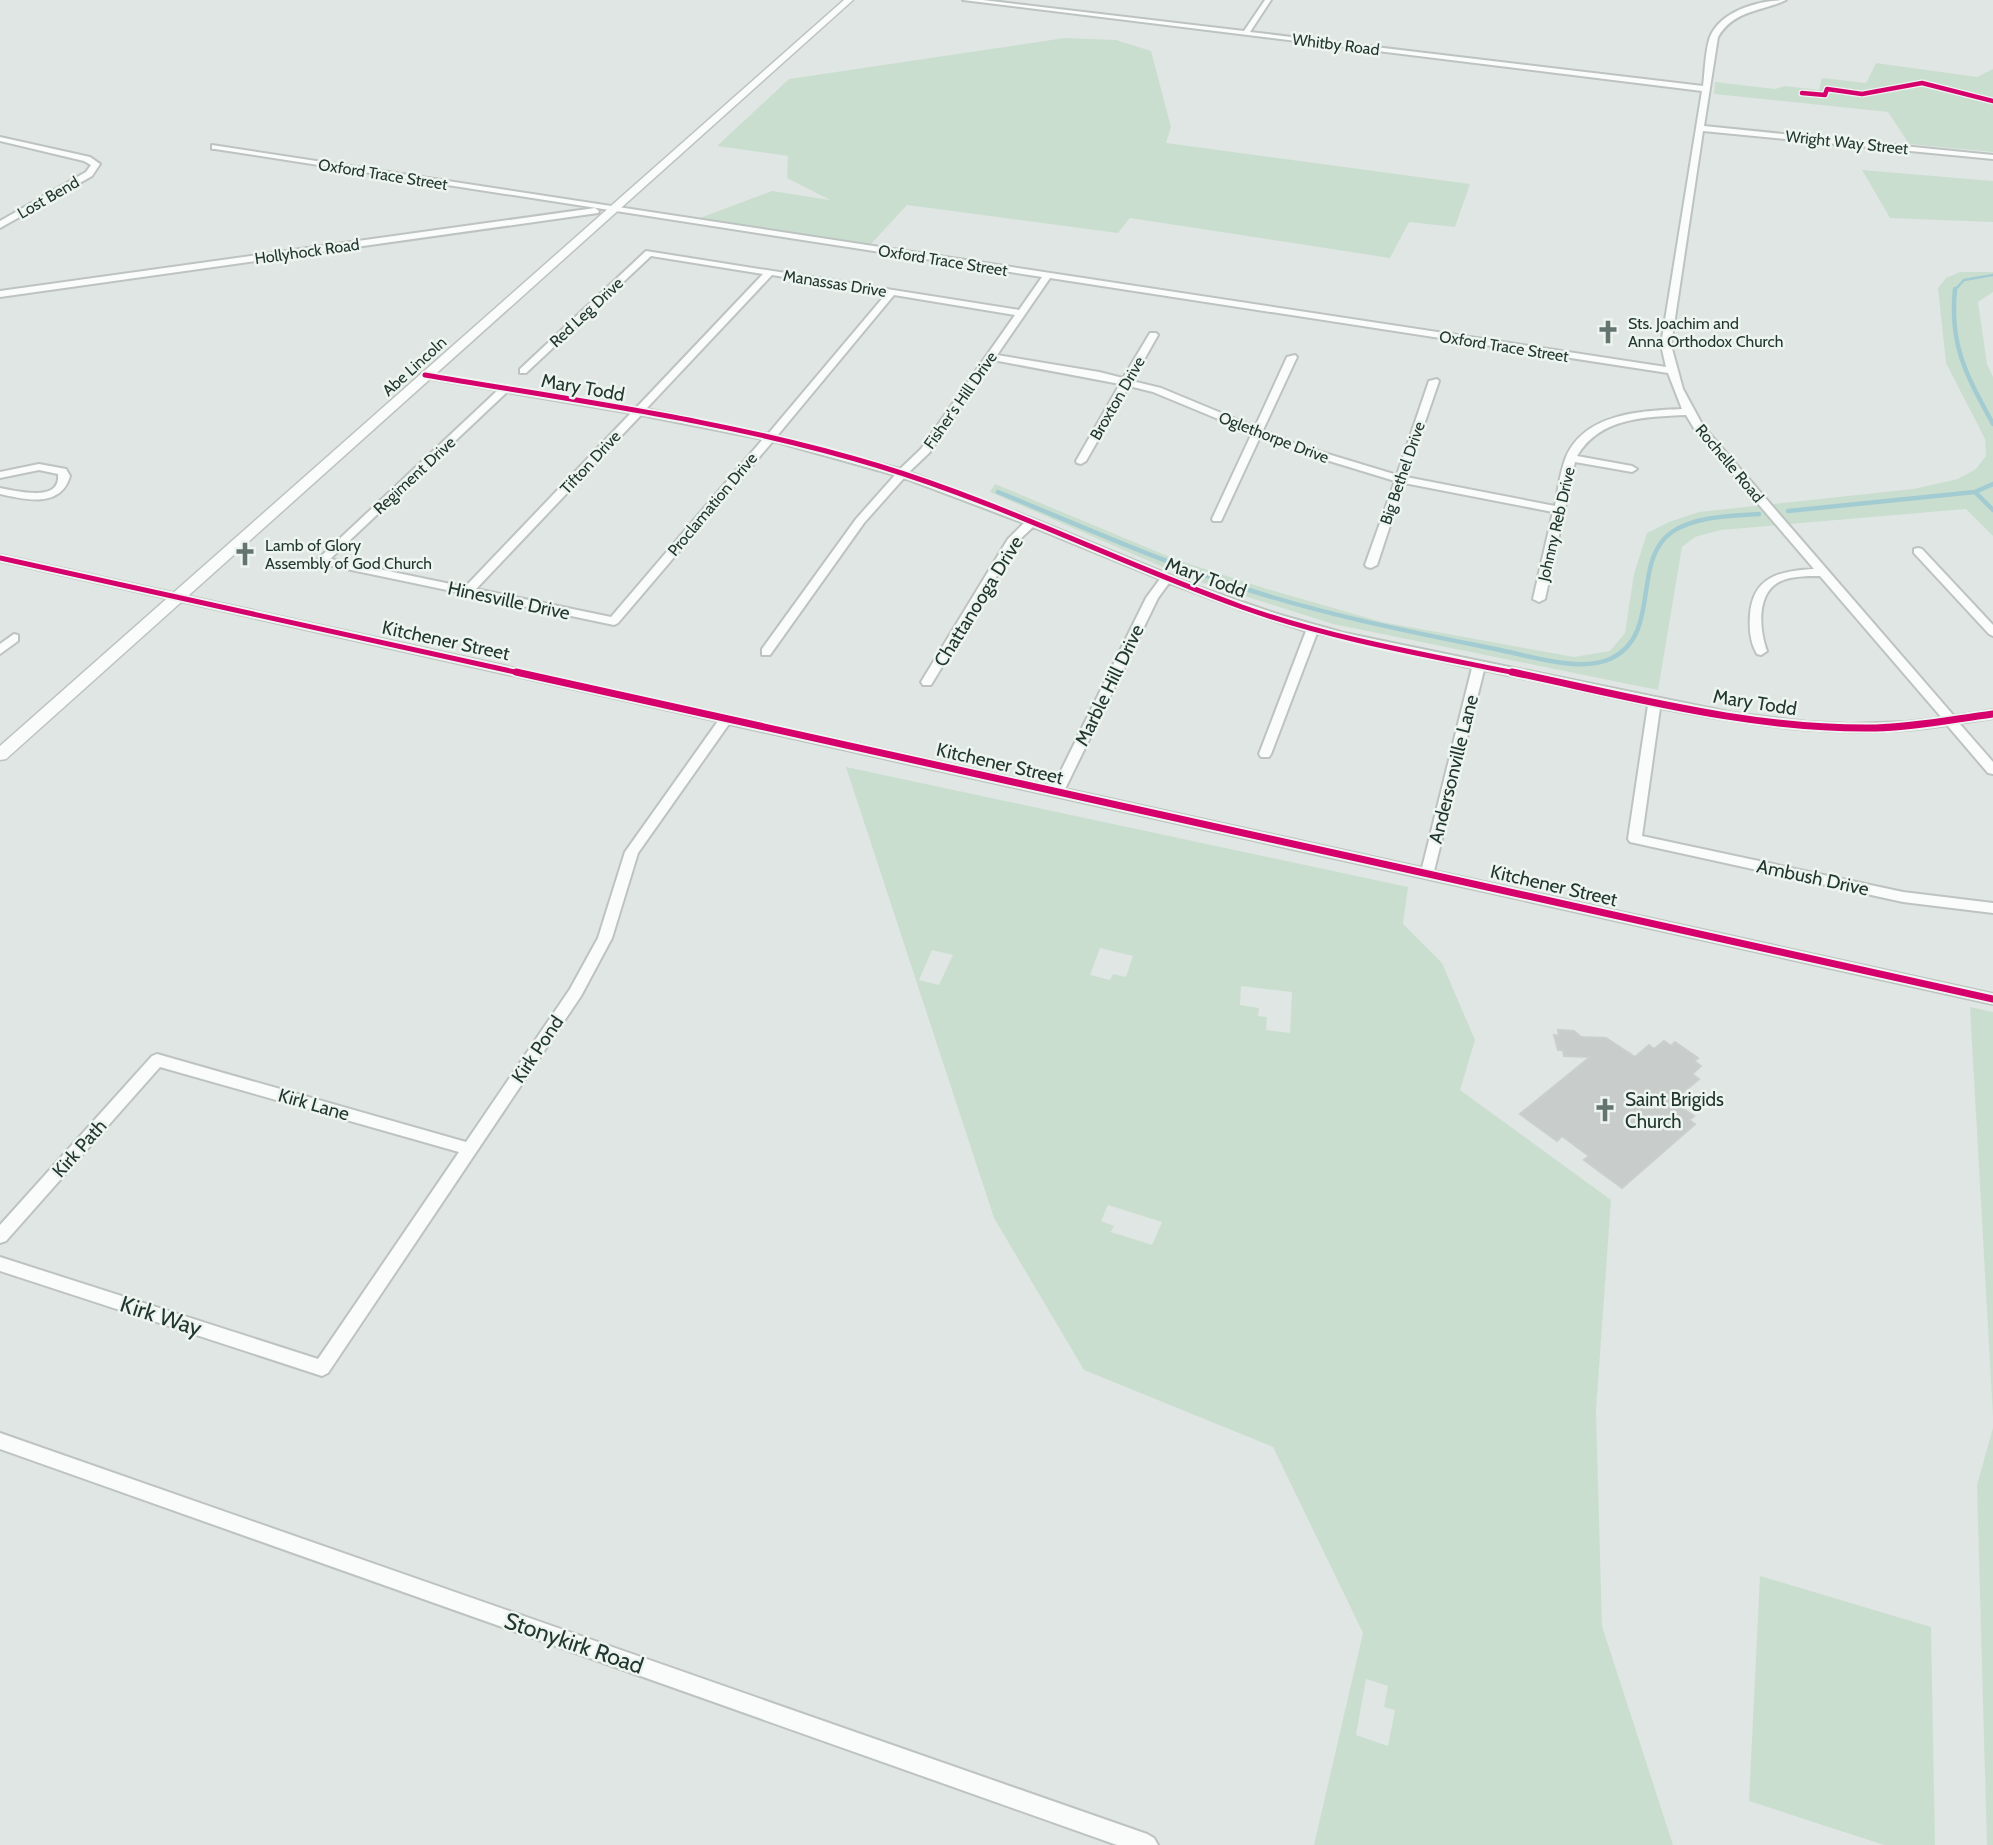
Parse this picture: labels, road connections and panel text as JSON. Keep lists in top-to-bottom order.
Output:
{
  "streets": {
    "street": [
      "Whitby Road",
      "Wright Way Street",
      "Oxford Trace Street",
      "Lost Bend",
      "Hollyhock Road",
      "Manassas Drive",
      "Red Leg Drive",
      "Abe Lincoln",
      "Mary Todd",
      "Broxton Drive",
      "Fisher's Hill Drive",
      "Oglethorpe Drive",
      "Tifton Drive",
      "Rochelle Road",
      "Big Bethel Drive",
      "Regiment Drive",
      "Proclamation Drive",
      "Johnny Reb Drive",
      "Hinesville Drive",
      "Chattanooga Drive",
      "Kitchener Street",
      "Marble Hill Drive",
      "Andersonville Lane",
      "Ambush Drive",
      "Kirk Pond",
      "Kirk Lane",
      "Kirk Path",
      "Kirk Way",
      "Stonykirk Road"
    ]
  },
  "crossings": [
    ["Whitby Road", "Rochelle Road"],
    ["Wright Way Street", "Rochelle Road"],
    ["Oxford Trace Street", "Hollyhock Road"],
    ["Oxford Trace Street", "Abe Lincoln"],
    ["Oxford Trace Street", "Fisher's Hill Drive"],
    ["Oxford Trace Street", "Rochelle Road"],
    ["Hollyhock Road", "Abe Lincoln"],
    ["Manassas Drive", "Red Leg Drive"],
    ["Manassas Drive", "Fisher's Hill Drive"],
    ["Manassas Drive", "Tifton Drive"],
    ["Manassas Drive", "Proclamation Drive"],
    ["Abe Lincoln", "Mary Todd"],
    ["Abe Lincoln", "Kitchener Street"],
    ["Mary Todd", "Fisher's Hill Drive"],
    ["Mary Todd", "Tifton Drive"],
    ["Mary Todd", "Rochelle Road"],
    ["Mary Todd", "Regiment Drive"],
    ["Mary Todd", "Proclamation Drive"],
    ["Mary Todd", "Chattanooga Drive"],
    ["Mary Todd", "Marble Hill Drive"],
    ["Mary Todd", "Andersonville Lane"],
    ["Mary Todd", "Ambush Drive"],
    ["Broxton Drive", "Oglethorpe Drive"],
    ["Fisher's Hill Drive", "Oglethorpe Drive"],
    ["Oglethorpe Drive", "Big Bethel Drive"],
    ["Oglethorpe Drive", "Johnny Reb Drive"],
    ["Tifton Drive", "Hinesville Drive"],
    ["Rochelle Road", "Johnny Reb Drive"],
    ["Regiment Drive", "Hinesville Drive"],
    ["Proclamation Drive", "Hinesville Drive"],
    ["Kitchener Street", "Marble Hill Drive"],
    ["Kitchener Street", "Andersonville Lane"],
    ["Kitchener Street", "Kirk Pond"],
    ["Kirk Pond", "Kirk Lane"],
    ["Kirk Pond", "Kirk Way"],
    ["Kirk Lane", "Kirk Path"]
  ],
  "places": {
    "church": ["Sts. Joachim and Anna Orthodox Church", "Lamb of Glory Assembly of God Church", "Saint Brigids Church"]
  }
}
